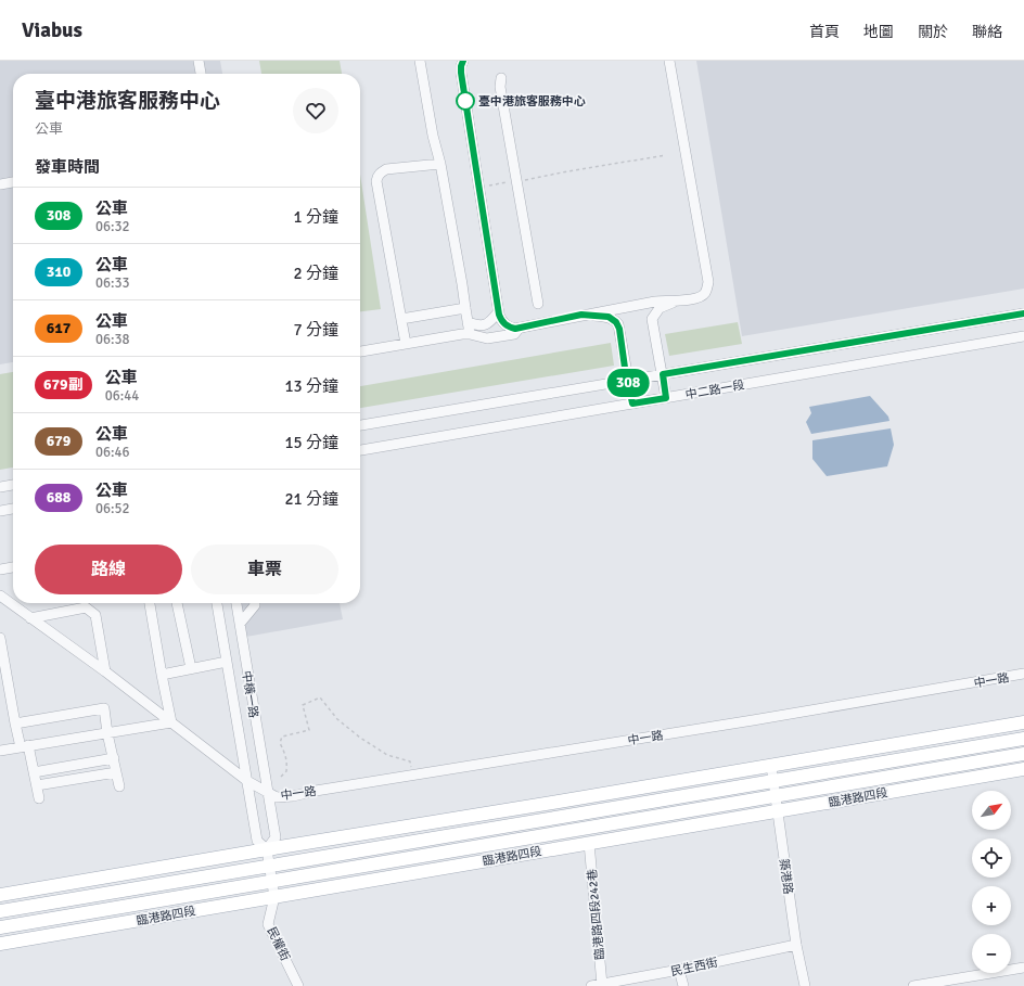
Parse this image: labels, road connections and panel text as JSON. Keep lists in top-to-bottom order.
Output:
{
  "streets": {
    "main road": ["臨港路四段"],
    "street": [
      "中二路一段",
      "中一路",
      "中橫一路",
      "築港路",
      "臨港路四段242巷",
      "民權街",
      "民生西街"
    ]
  },
  "crossings": [
    ["中一路", "中橫一路"],
    ["中橫一路", "民權街"],
    ["臨港路四段", "築港路"],
    ["臨港路四段", "臨港路四段242巷"],
    ["臨港路四段", "民權街"],
    ["築港路", "民生西街"],
    ["臨港路四段242巷", "民生西街"]
  ],
  "places": ["臺中港旅客服務中心"],
  "lines": ["bus line 308"],
  "north": "top right",
  "page": {
    "header": "Viabus",
    "nav": [
      "首頁",
      "地圖",
      "關於",
      "聯絡"
    ],
    "on_map": "308",
    "heading": [
      ["臺中港旅客服務中心", "公車"],
      "發車時間"
    ],
    "list": [
      {
        "mark": "308",
        "name": "公車",
        "note": "06:32",
        "value": "1 分鐘"
      },
      {
        "mark": "310",
        "name": "公車",
        "note": "06:33",
        "value": "2 分鐘"
      },
      {
        "mark": "617",
        "name": "公車",
        "note": "06:38",
        "value": "7 分鐘"
      },
      {
        "mark": "679副",
        "name": "公車",
        "note": "06:44",
        "value": "13 分鐘"
      },
      {
        "mark": "679",
        "name": "公車",
        "note": "06:46",
        "value": "15 分鐘"
      },
      {
        "mark": "688",
        "name": "公車",
        "note": "06:52",
        "value": "21 分鐘"
      }
    ],
    "buttons": ["路線", "車票"],
    "map_buttons": ["+", "−"]
  }
}
